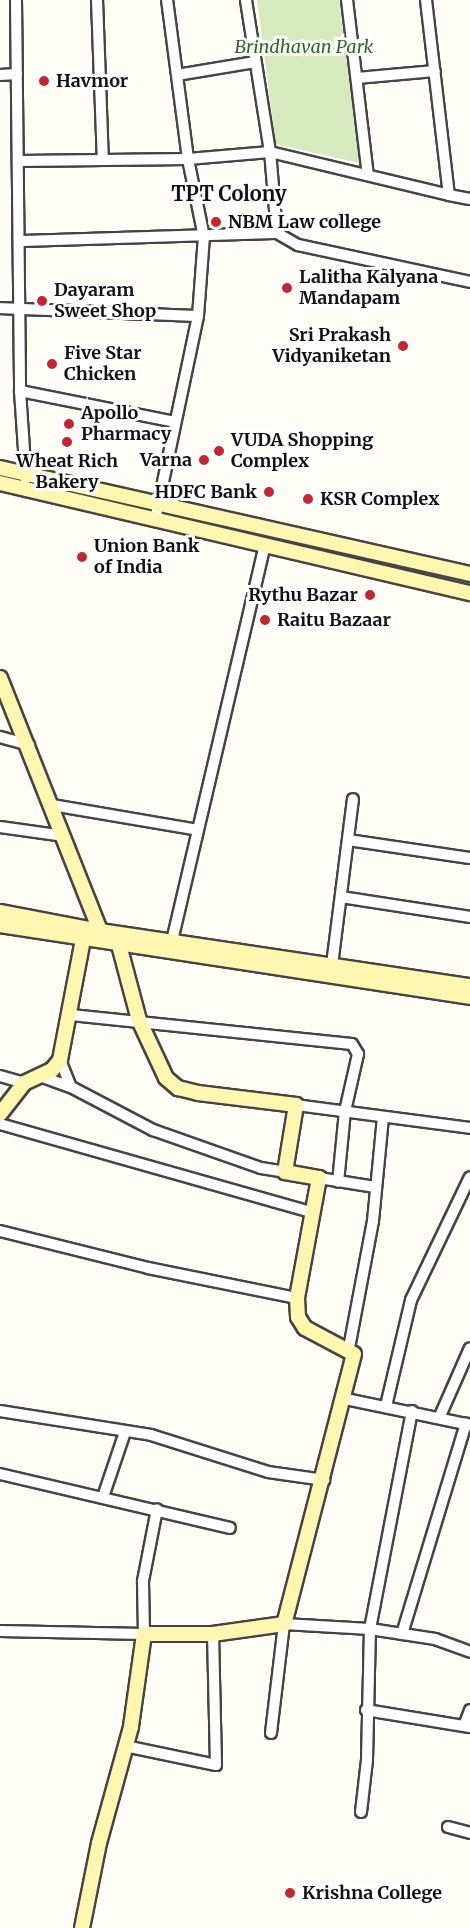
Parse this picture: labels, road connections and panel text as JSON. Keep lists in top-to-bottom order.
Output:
{
  "districts": ["TPT Colony"],
  "parks": ["Brindhavan Park"],
  "places": [
    "Havmor",
    "NBM Law college",
    "Lalitha Kalyana Mandapam",
    "Dayaram Sweet Shop",
    "Sri Prakash Vidyaniketan",
    "Five Star Chicken",
    "Apollo Pharmacy",
    "Wheat Rich Bakery",
    "VUDA Shopping Complex",
    "Varna",
    "HDFC Bank",
    "KSR Complex",
    "Union Bank of India",
    "Rythu Bazar",
    "Raitu Bazaar",
    "Krishna College"
  ]
}
